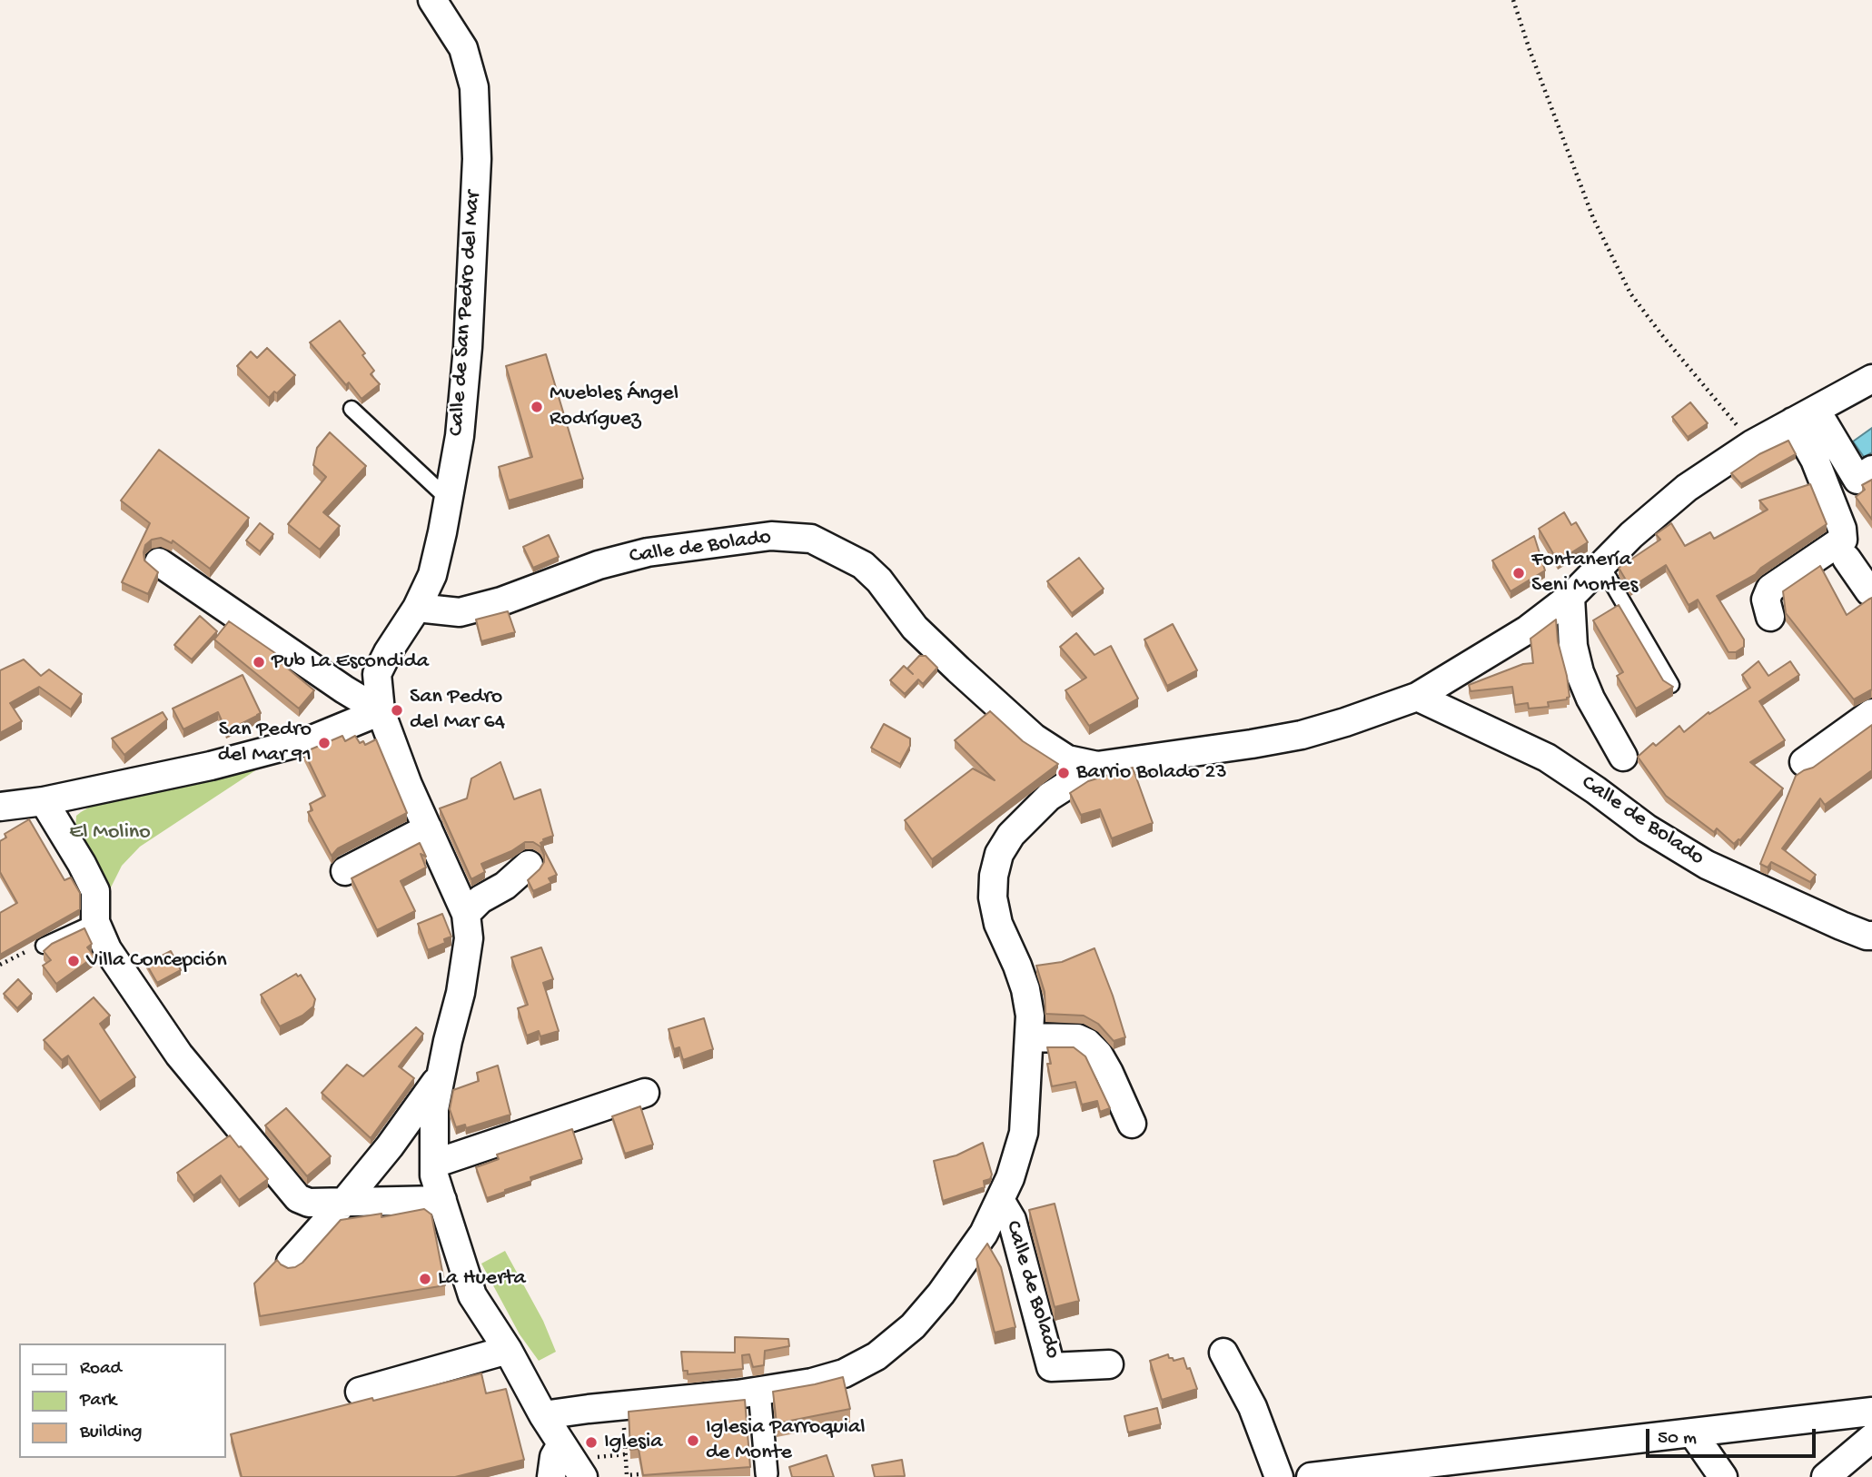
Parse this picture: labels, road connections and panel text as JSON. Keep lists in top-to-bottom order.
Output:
{
  "streets": {
    "street": ["Calle de San Pedro del Mar", "Calle de Bolado"]
  },
  "crossings": [
    ["Calle de San Pedro del Mar", "Calle de Bolado"]
  ],
  "parks": ["El Molino"],
  "places": [
    "Muebles Ángel Rodríguez",
    "Fontanería Seni Montes",
    "Pub La Escondida",
    "San Pedro del Mar 64",
    "San Pedro del Mar 91",
    "Barrio Bolado 23",
    "Villa Concepción",
    "La Huerta",
    "Iglesia Parroquial de Monte",
    "Iglesia"
  ],
  "legend": ["Road", "Park", "Building"],
  "scale_bar": "50 m"
}
